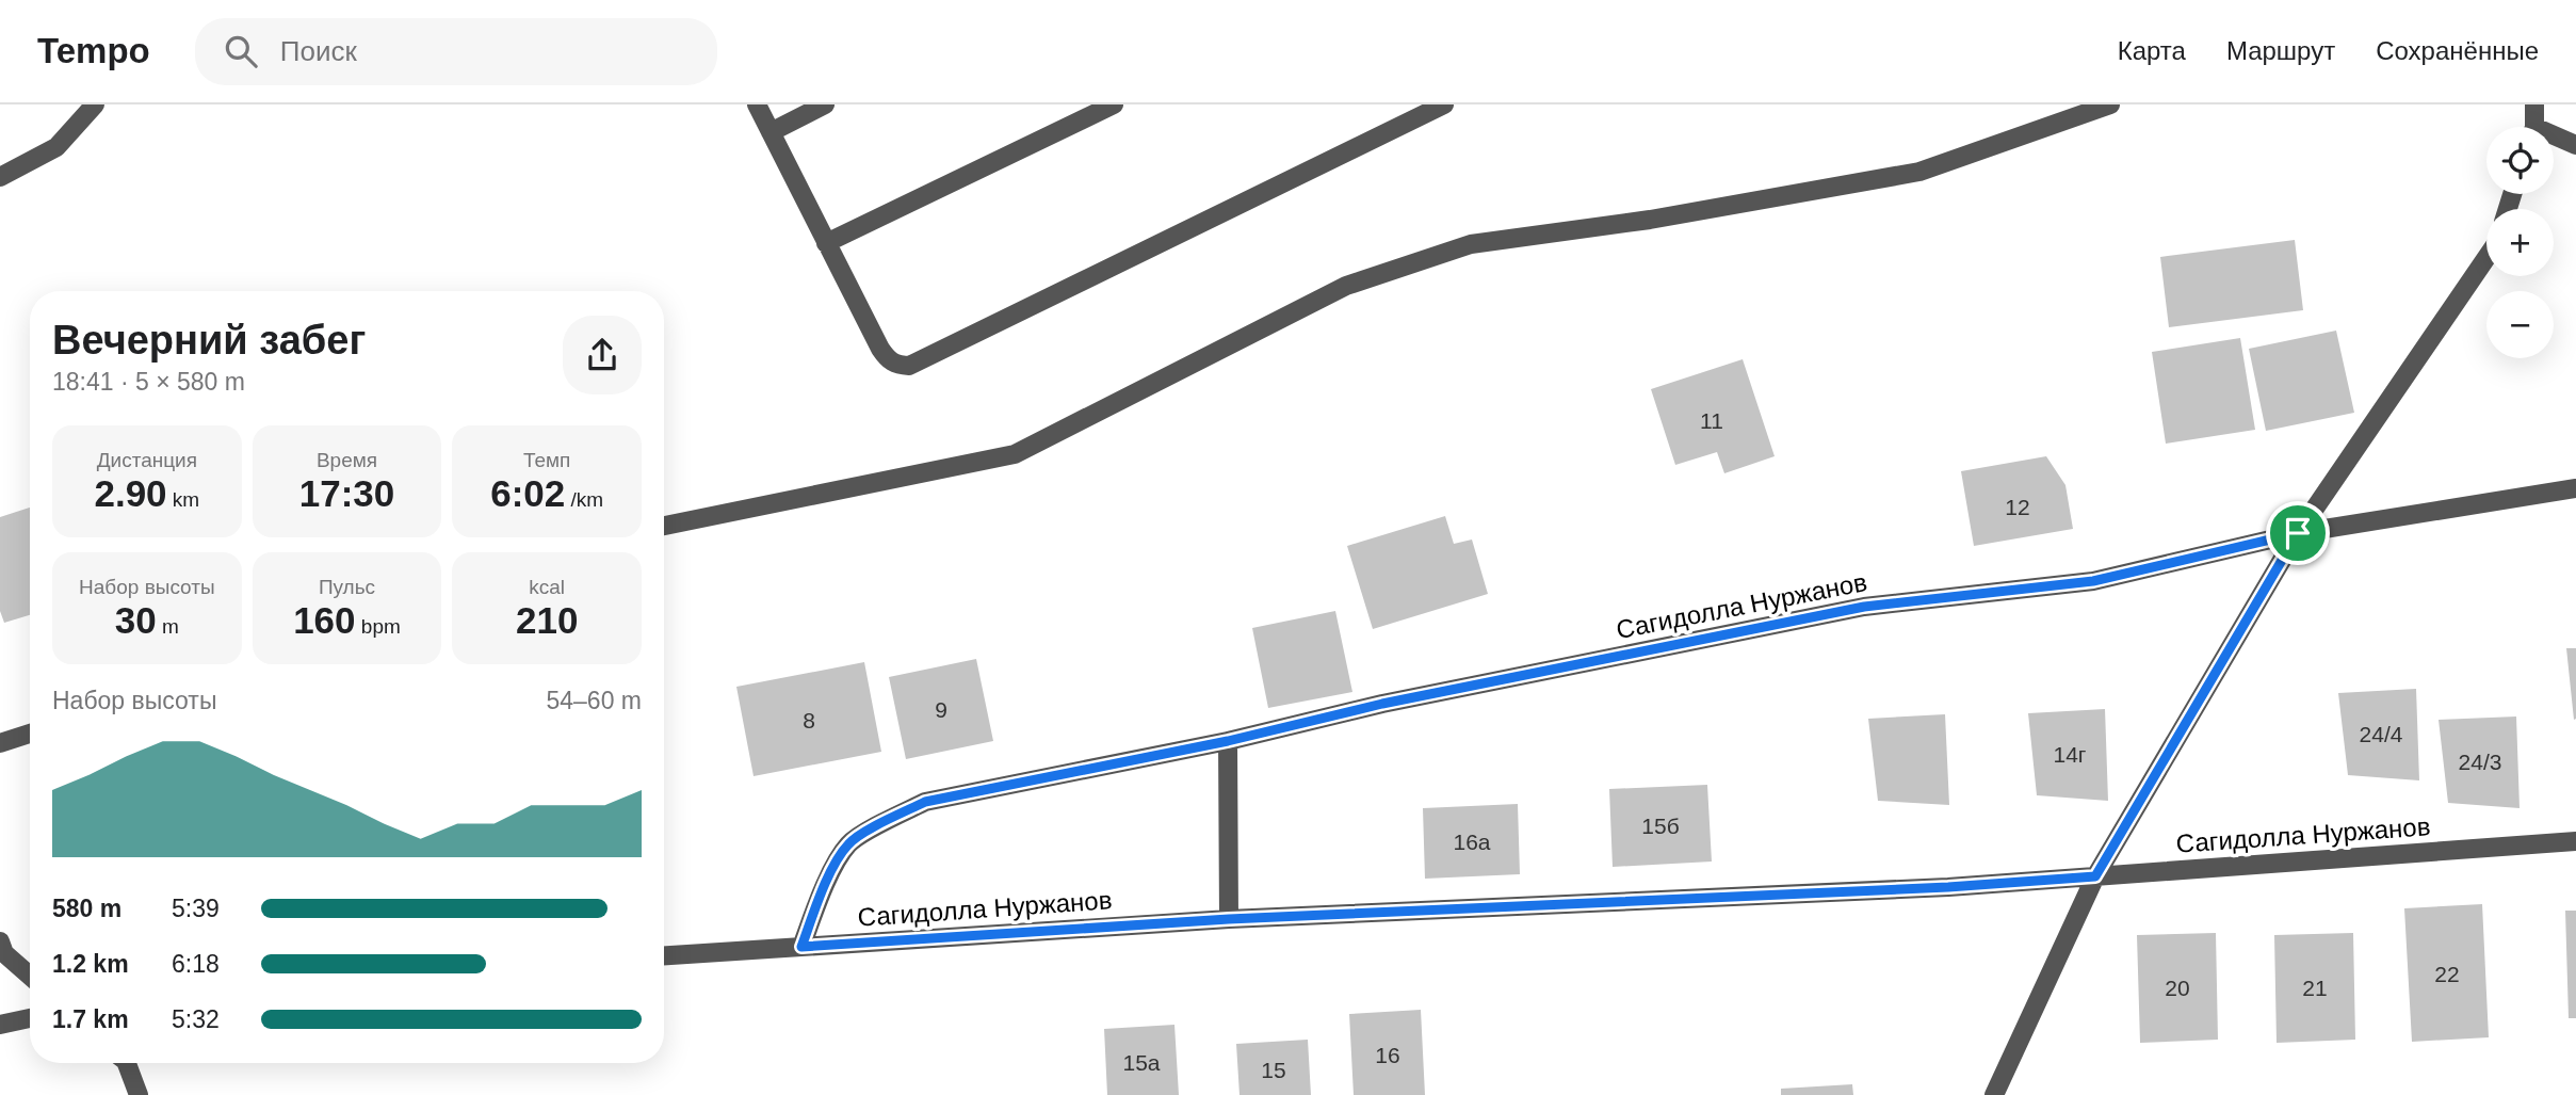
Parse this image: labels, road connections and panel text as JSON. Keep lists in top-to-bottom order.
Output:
{
  "streets": {
    "street": ["Сагидолла Нуржанов"]
  },
  "house_numbers": [
    "11",
    "12",
    "9",
    "8",
    "24/4",
    "14г",
    "24/3",
    "15б",
    "16а",
    "22",
    "20",
    "21",
    "16",
    "15а",
    "15"
  ],
  "page": {
    "header": "Tempo",
    "search": "Поиск",
    "nav": ["Карта", "Маршрут", "Сохранённые"],
    "map_buttons": ["+", "−"],
    "heading": ["Вечерний забег", "18:41 · 5 × 580 m"],
    "stats": [
      ["Дистанция", "2.90 km"],
      ["Время", "17:30"],
      ["Темп", "6:02 /km"],
      ["Набор высоты", "30 m"],
      ["Пульс", "160 bpm"],
      ["kcal", "210"]
    ],
    "chart": ["Набор высоты", "54–60 m"],
    "list": [
      {
        "name": "580 m",
        "note": "5:39"
      },
      {
        "name": "1.2 km",
        "note": "6:18"
      },
      {
        "name": "1.7 km",
        "note": "5:32"
      }
    ]
  }
}
